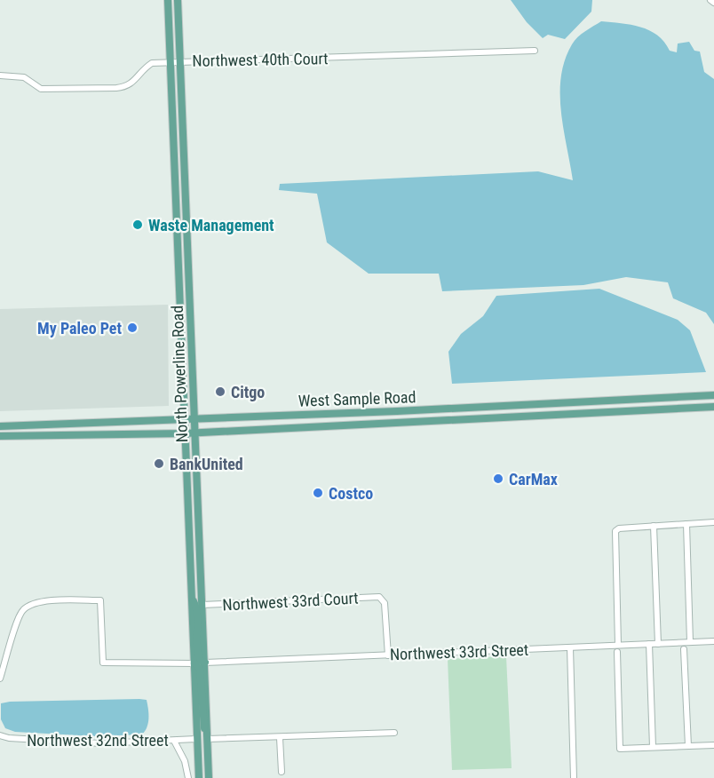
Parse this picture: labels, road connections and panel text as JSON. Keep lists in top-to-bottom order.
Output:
{
  "streets": {
    "main road": ["North Powerline Road", "West Sample Road"],
    "street": [
      "Northwest 40th Court",
      "Northwest 33rd Court",
      "Northwest 33rd Street",
      "Northwest 32nd Street"
    ]
  },
  "crossings": [
    ["Northwest 40th Court", "North Powerline Road"],
    ["North Powerline Road", "West Sample Road"],
    ["North Powerline Road", "Northwest 33rd Court"],
    ["North Powerline Road", "Northwest 33rd Street"],
    ["North Powerline Road", "Northwest 32nd Street"],
    ["Northwest 33rd Court", "Northwest 33rd Street"]
  ],
  "places": [
    "Waste Management",
    "My Paleo Pet",
    "Citgo",
    "BankUnited",
    "CarMax",
    "Costco"
  ]
}
